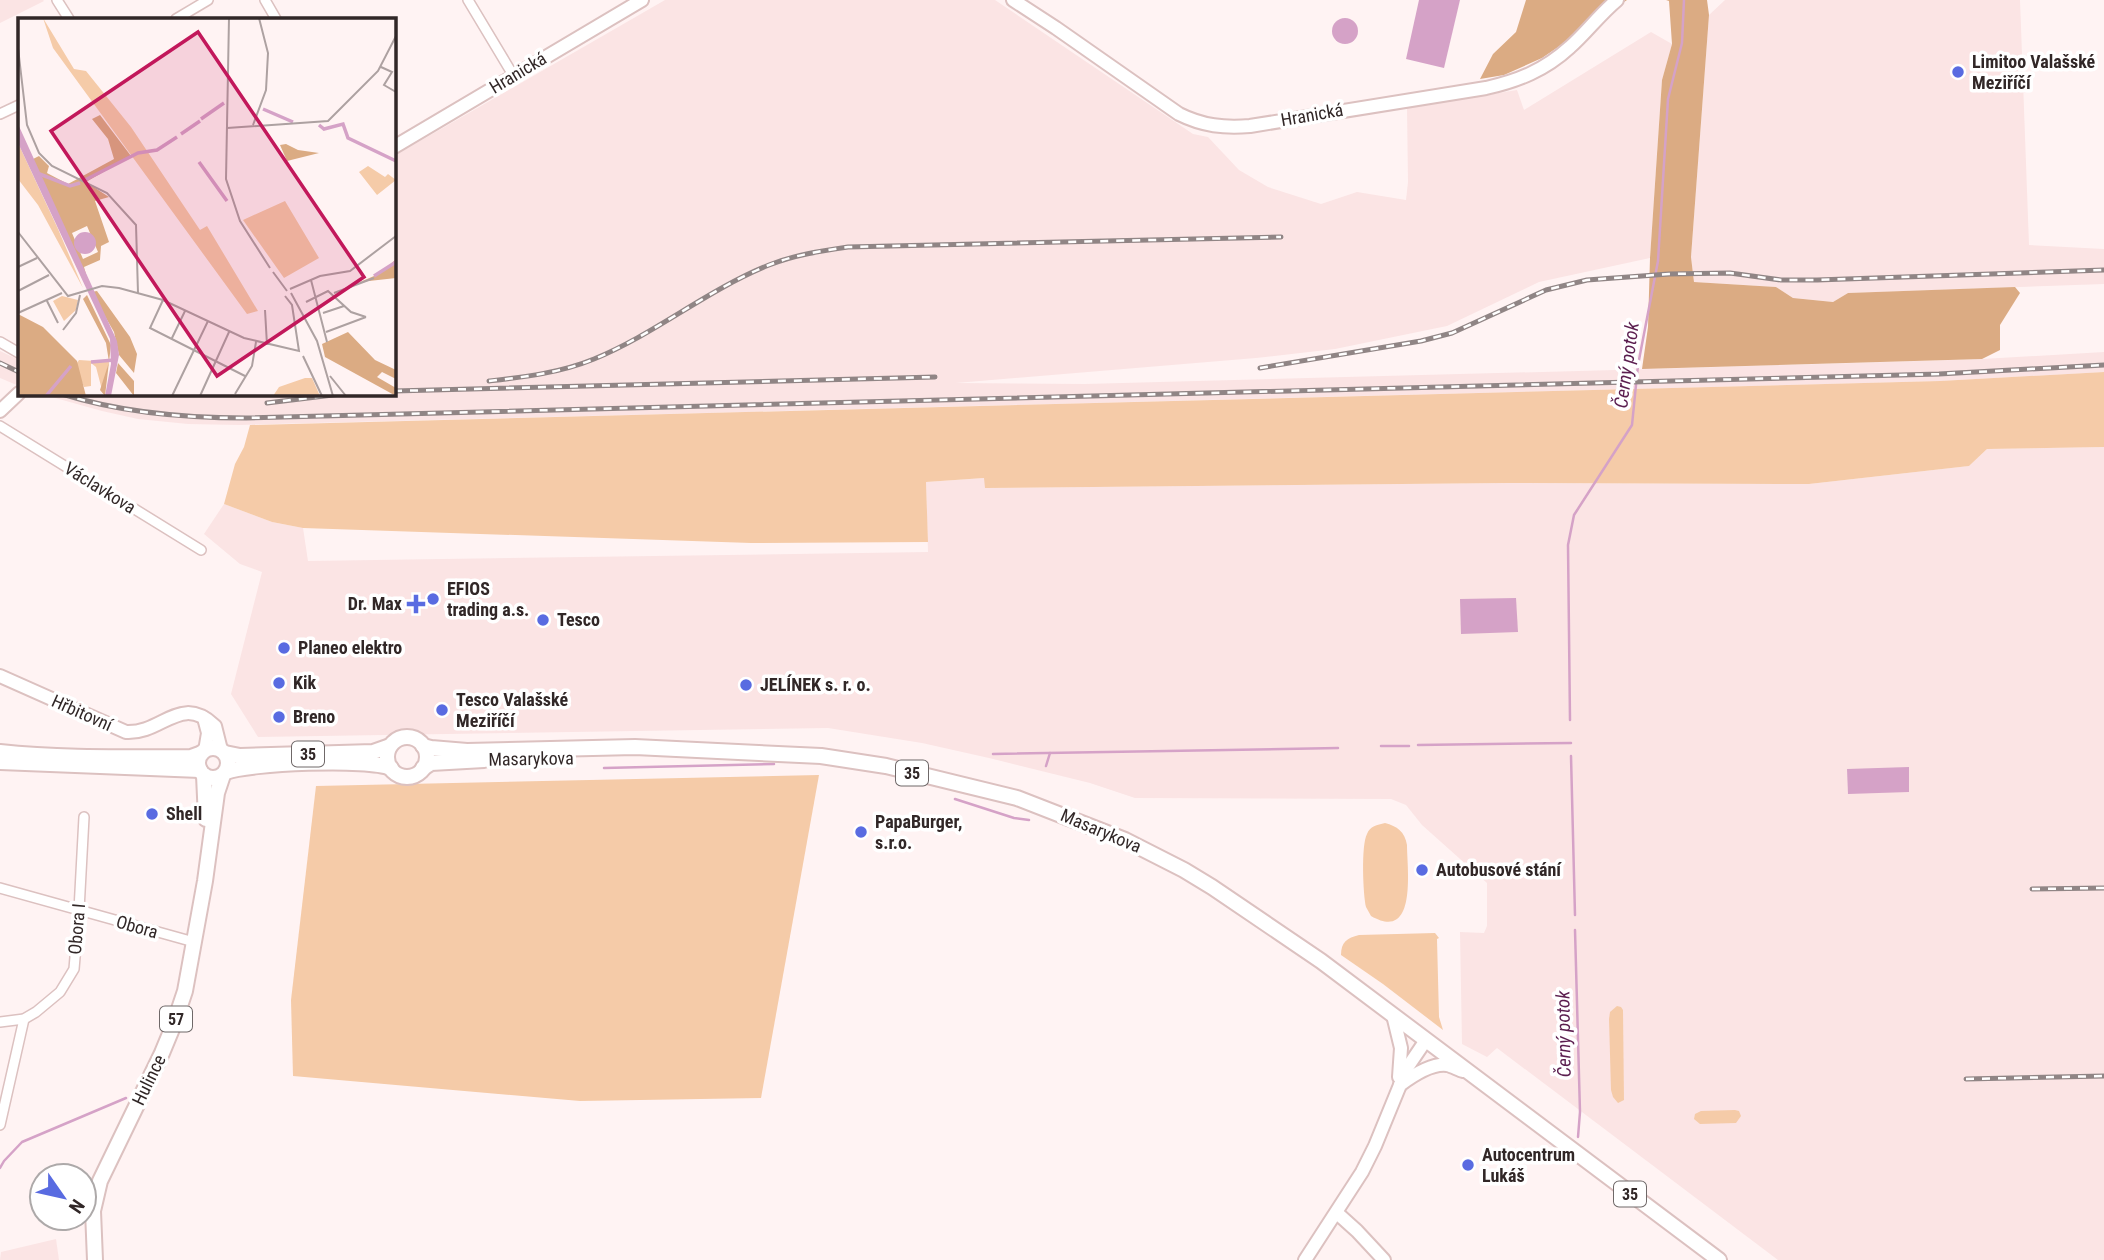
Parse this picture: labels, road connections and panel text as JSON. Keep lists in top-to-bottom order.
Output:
{
  "streets": {
    "main road": [
      "35",
      "Masarykova",
      "57",
      "Hulince"
    ],
    "street": [
      "Hranická",
      "Václavkova",
      "Hřbitovní",
      "Obora",
      "Obora I"
    ]
  },
  "crossings": [
    ["35", "Masarykova"],
    ["35", "Hulince"],
    ["Masarykova", "Hulince"],
    ["Obora", "Obora I"],
    ["Obora", "Hulince"]
  ],
  "water": ["Černý potok"],
  "places": {
    "other": [
      "Limitoo Valašské Meziříčí",
      "EFIOS trading a.s.",
      "Tesco",
      "Planeo elektro",
      "Kik",
      "JELÍNEK s. r. o.",
      "Tesco Valašské Meziříčí",
      "Breno",
      "Shell",
      "PapaBurger, s.r.o.",
      "Autobusové stání",
      "Autocentrum Lukáš"
    ],
    "health": ["Dr. Max"]
  },
  "north": "bottom right"
}
